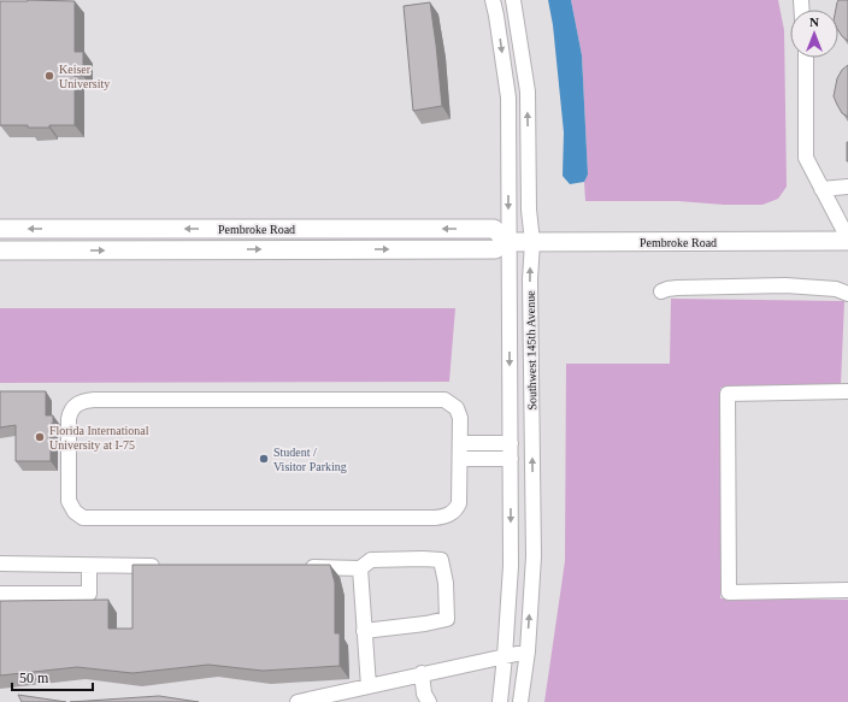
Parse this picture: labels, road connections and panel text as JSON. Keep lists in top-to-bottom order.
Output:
{
  "streets": {
    "main road": ["Pembroke Road"],
    "street": ["Southwest 145th Avenue"]
  },
  "crossings": [
    ["Pembroke Road", "Southwest 145th Avenue"]
  ],
  "places": ["Keiser University", "Florida International University at I-75", "Student / Visitor Parking"],
  "scale_bar": "50 m",
  "north": "top"
}
